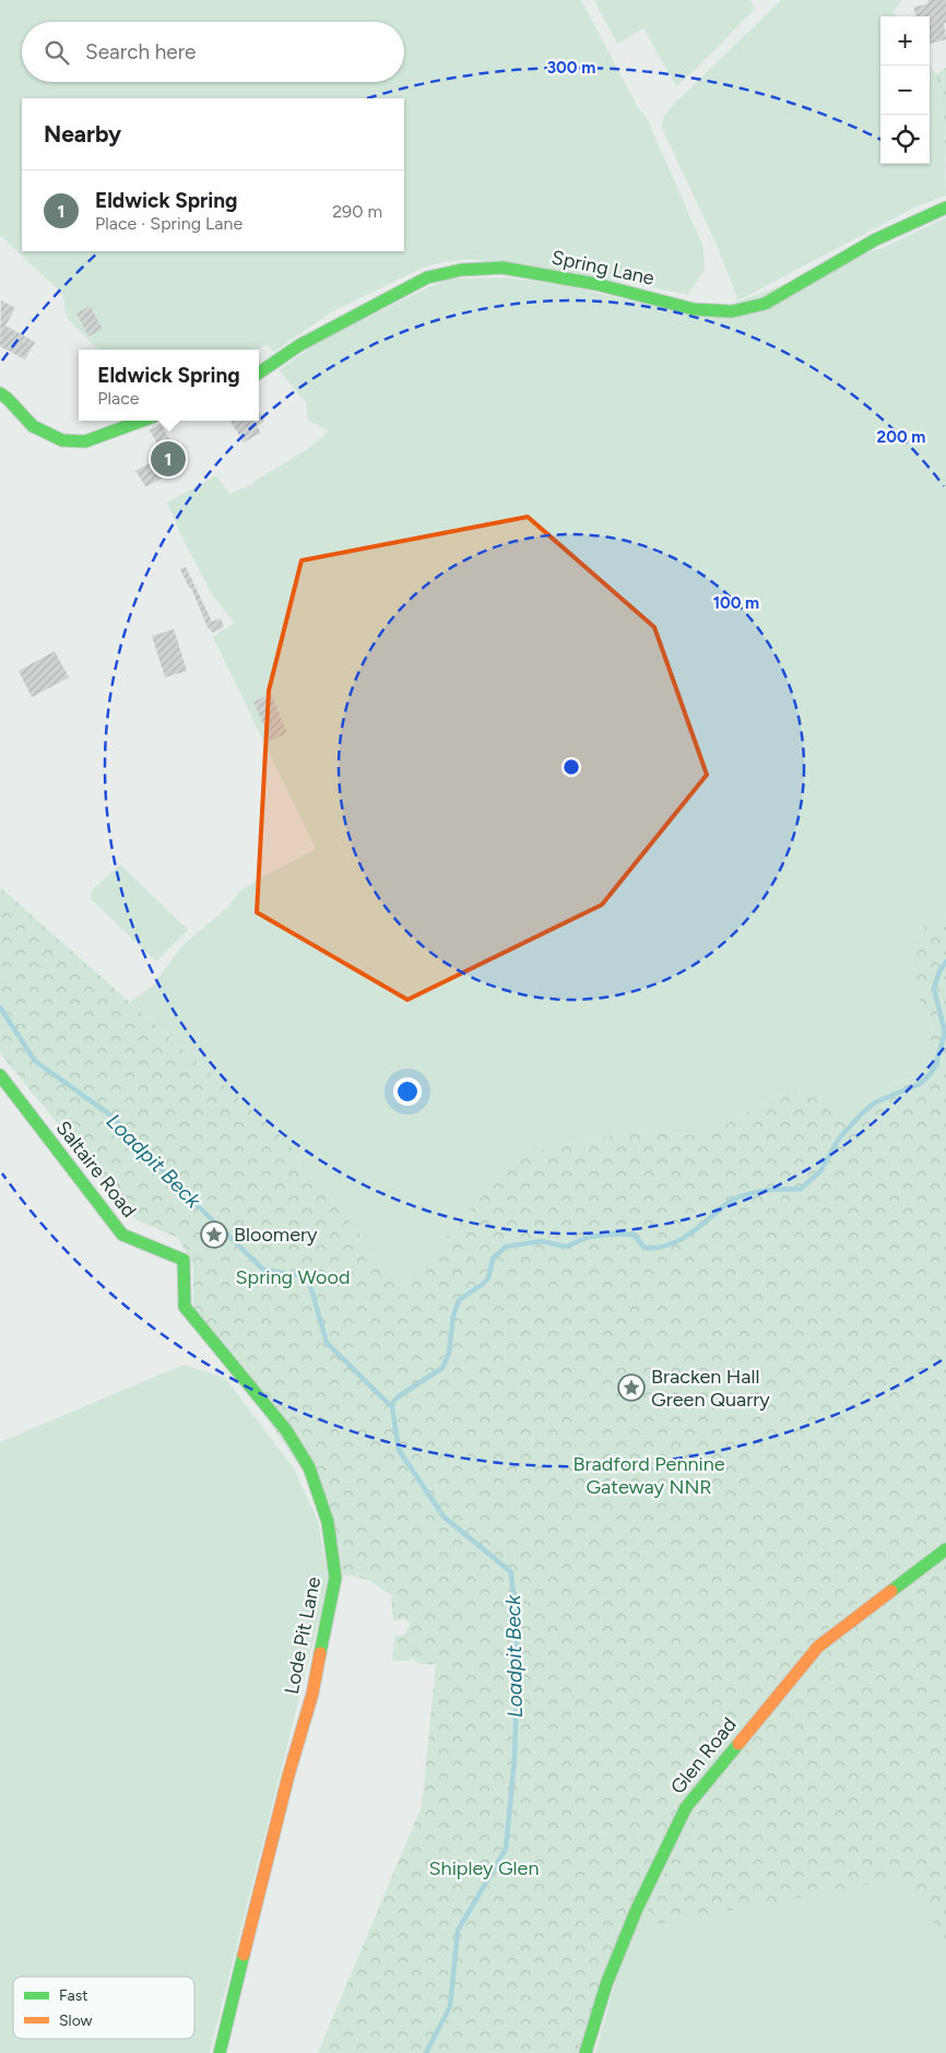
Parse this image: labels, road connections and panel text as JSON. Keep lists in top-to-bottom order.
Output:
{
  "streets": {
    "street": [
      "Spring Lane",
      "Saltaire Road",
      "Lode Pit Lane",
      "Glen Road"
    ]
  },
  "crossings": [
    ["Saltaire Road", "Lode Pit Lane"]
  ],
  "water": ["Loadpit Beck"],
  "parks": ["Spring Wood", "Bradford Pennine Gateway NNR", "Shipley Glen"],
  "places": {
    "place": ["Bloomery", "Bracken Hall Green Quarry"]
  },
  "legend": ["Fast", "Slow"],
  "page": {
    "map_buttons": ["+", "−"],
    "search": "Search here",
    "heading": "Nearby",
    "list": [
      {
        "mark": "1",
        "name": "Eldwick Spring",
        "note": "Place · Spring Lane",
        "value": "290 m"
      }
    ],
    "popup": ["Eldwick Spring", "Place"],
    "pins": "1"
  },
  "rings": ["300 m", "200 m", "100 m"]
}
